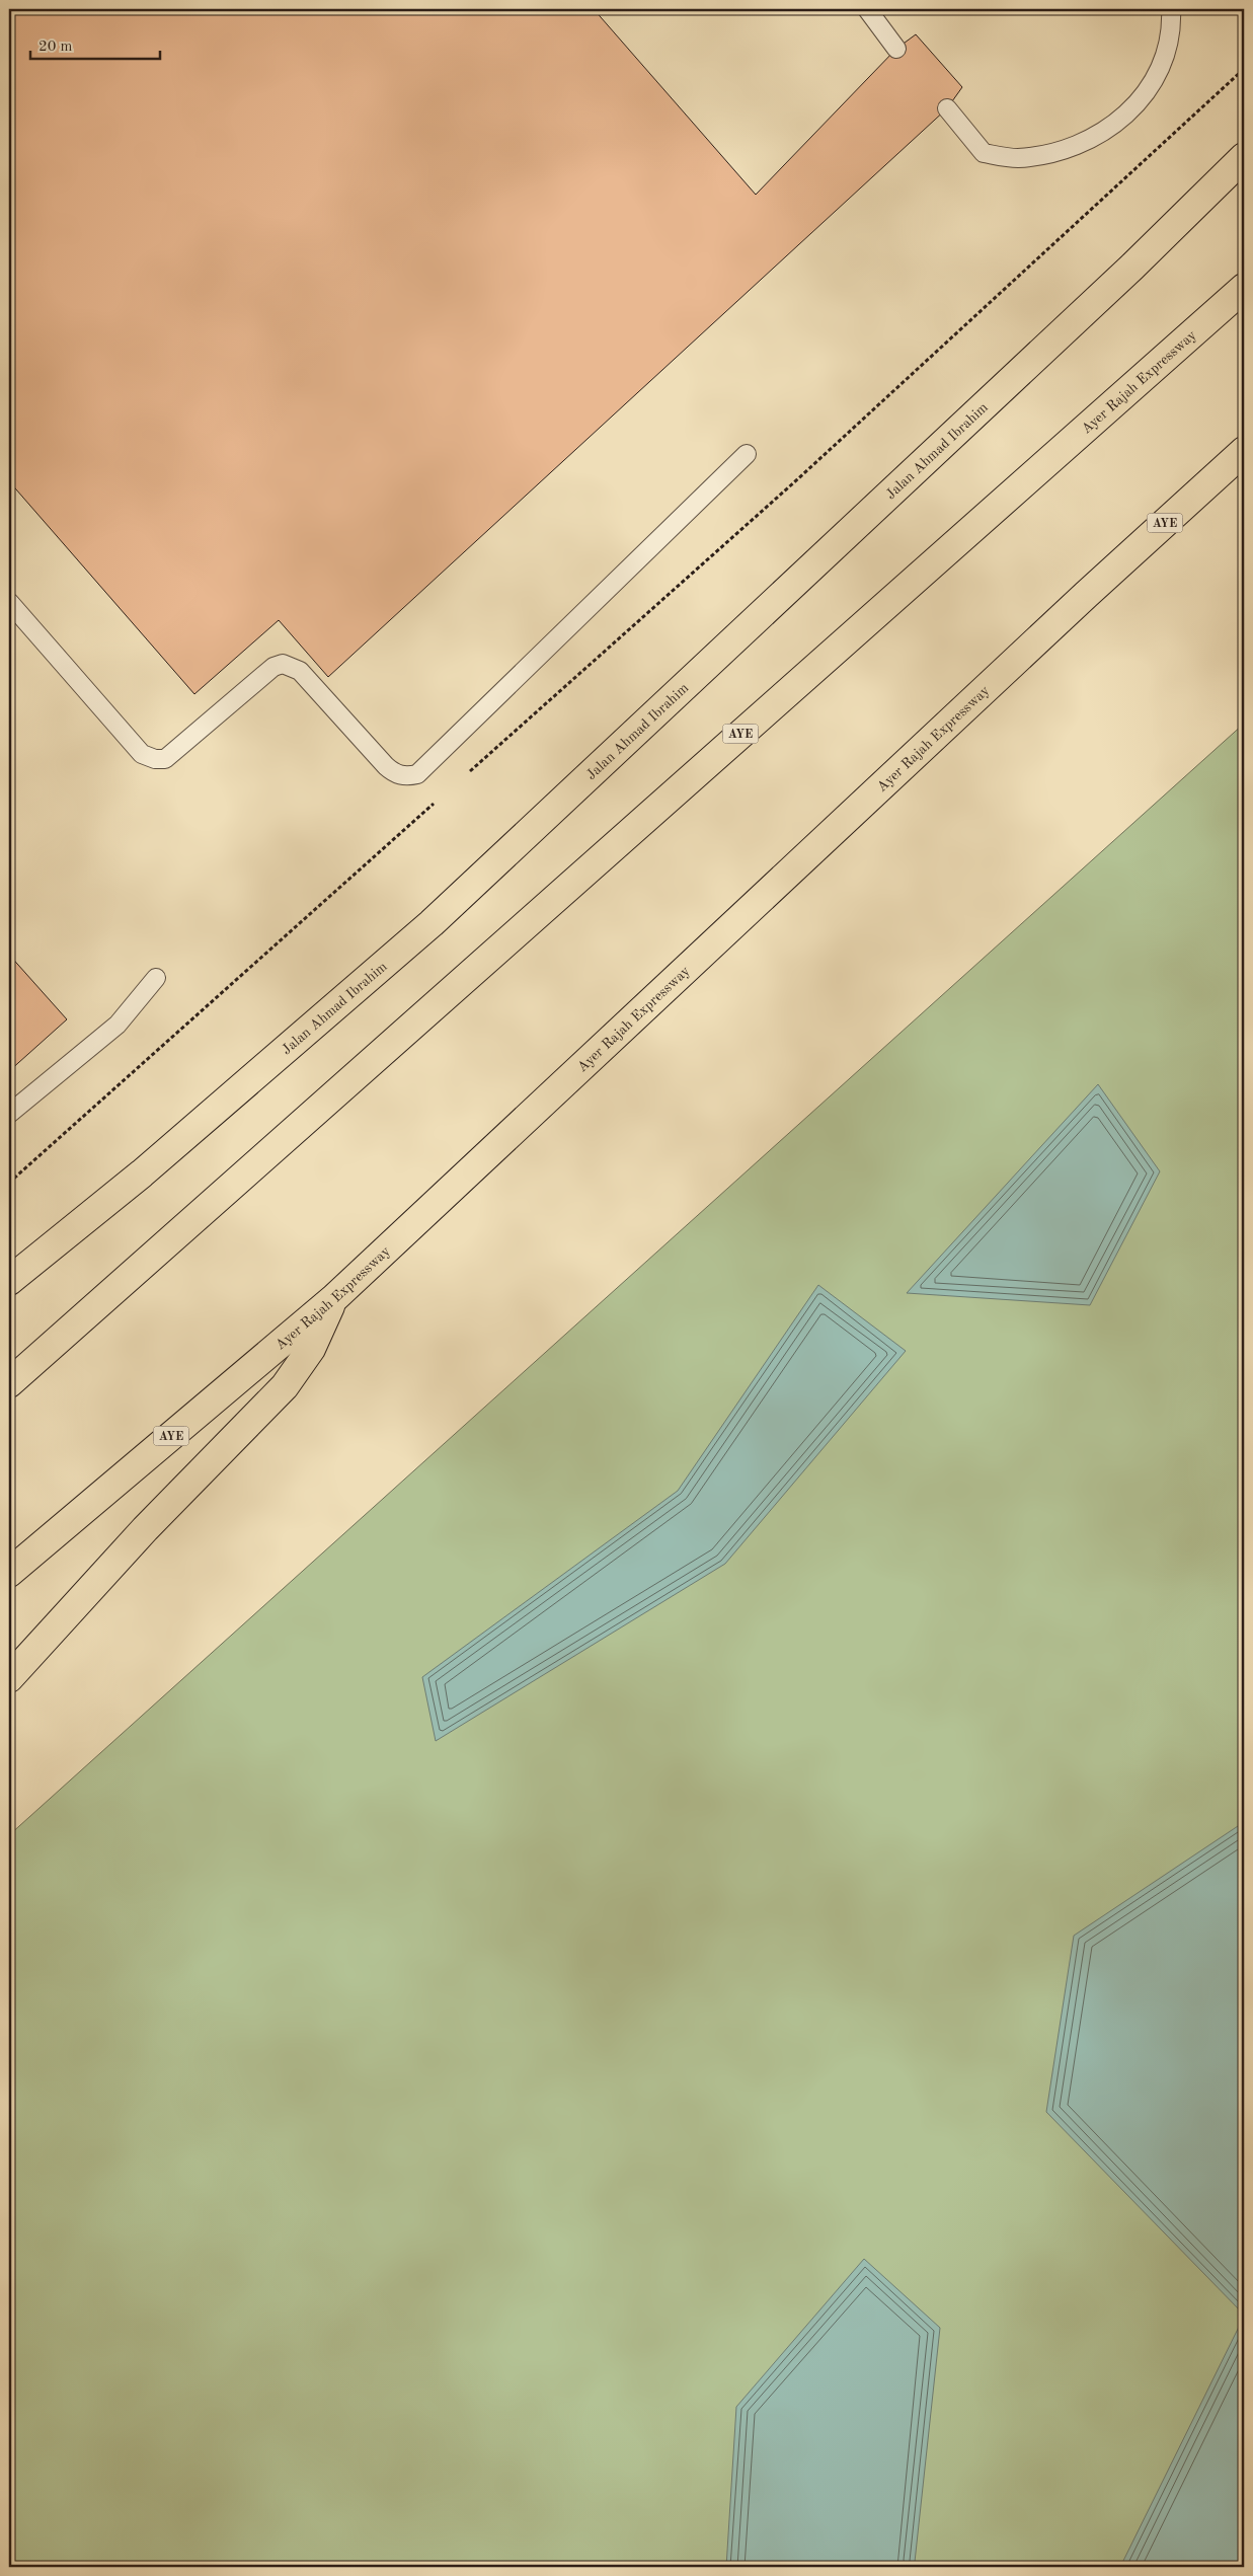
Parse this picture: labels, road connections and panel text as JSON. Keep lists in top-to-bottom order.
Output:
{
  "streets": {
    "main road": ["Ayer Rajah Expressway", "Jalan Ahmad Ibrahim", "AYE"]
  },
  "scale_bar": "20 m"
}
